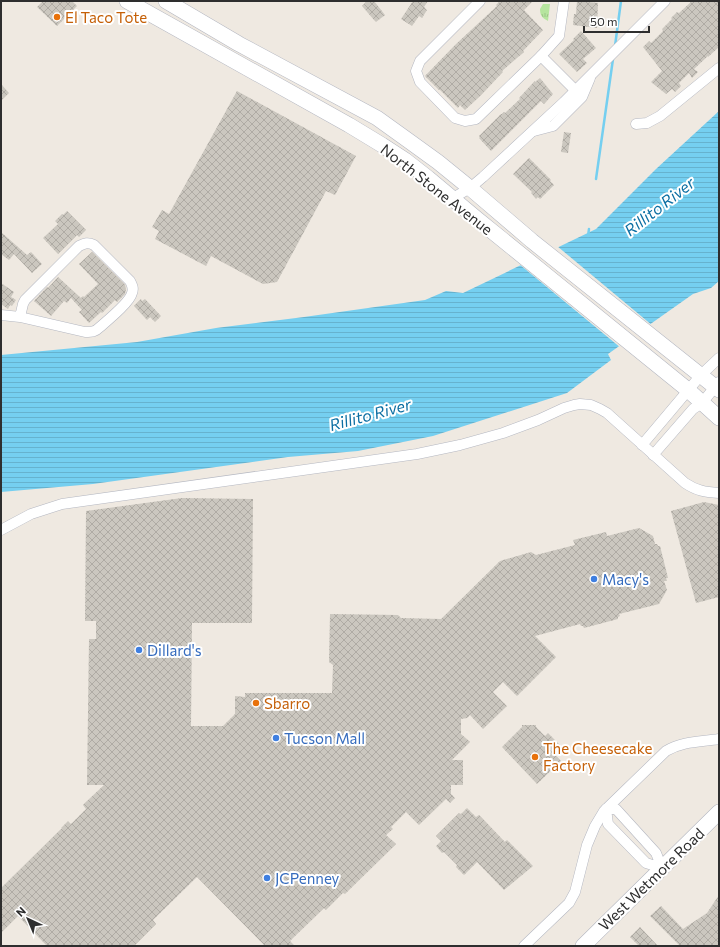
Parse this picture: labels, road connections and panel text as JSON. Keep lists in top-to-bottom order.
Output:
{
  "streets": {
    "main road": ["North Stone Avenue", "West Wetmore Road"]
  },
  "water": ["Rillito River"],
  "places": [
    "El Taco Tote",
    "Macy's",
    "Dillard's",
    "Sbarro",
    "Tucson Mall",
    "The Cheesecake Factory",
    "JCPenney"
  ],
  "scale_bar": "50 m",
  "north": "top left"
}
